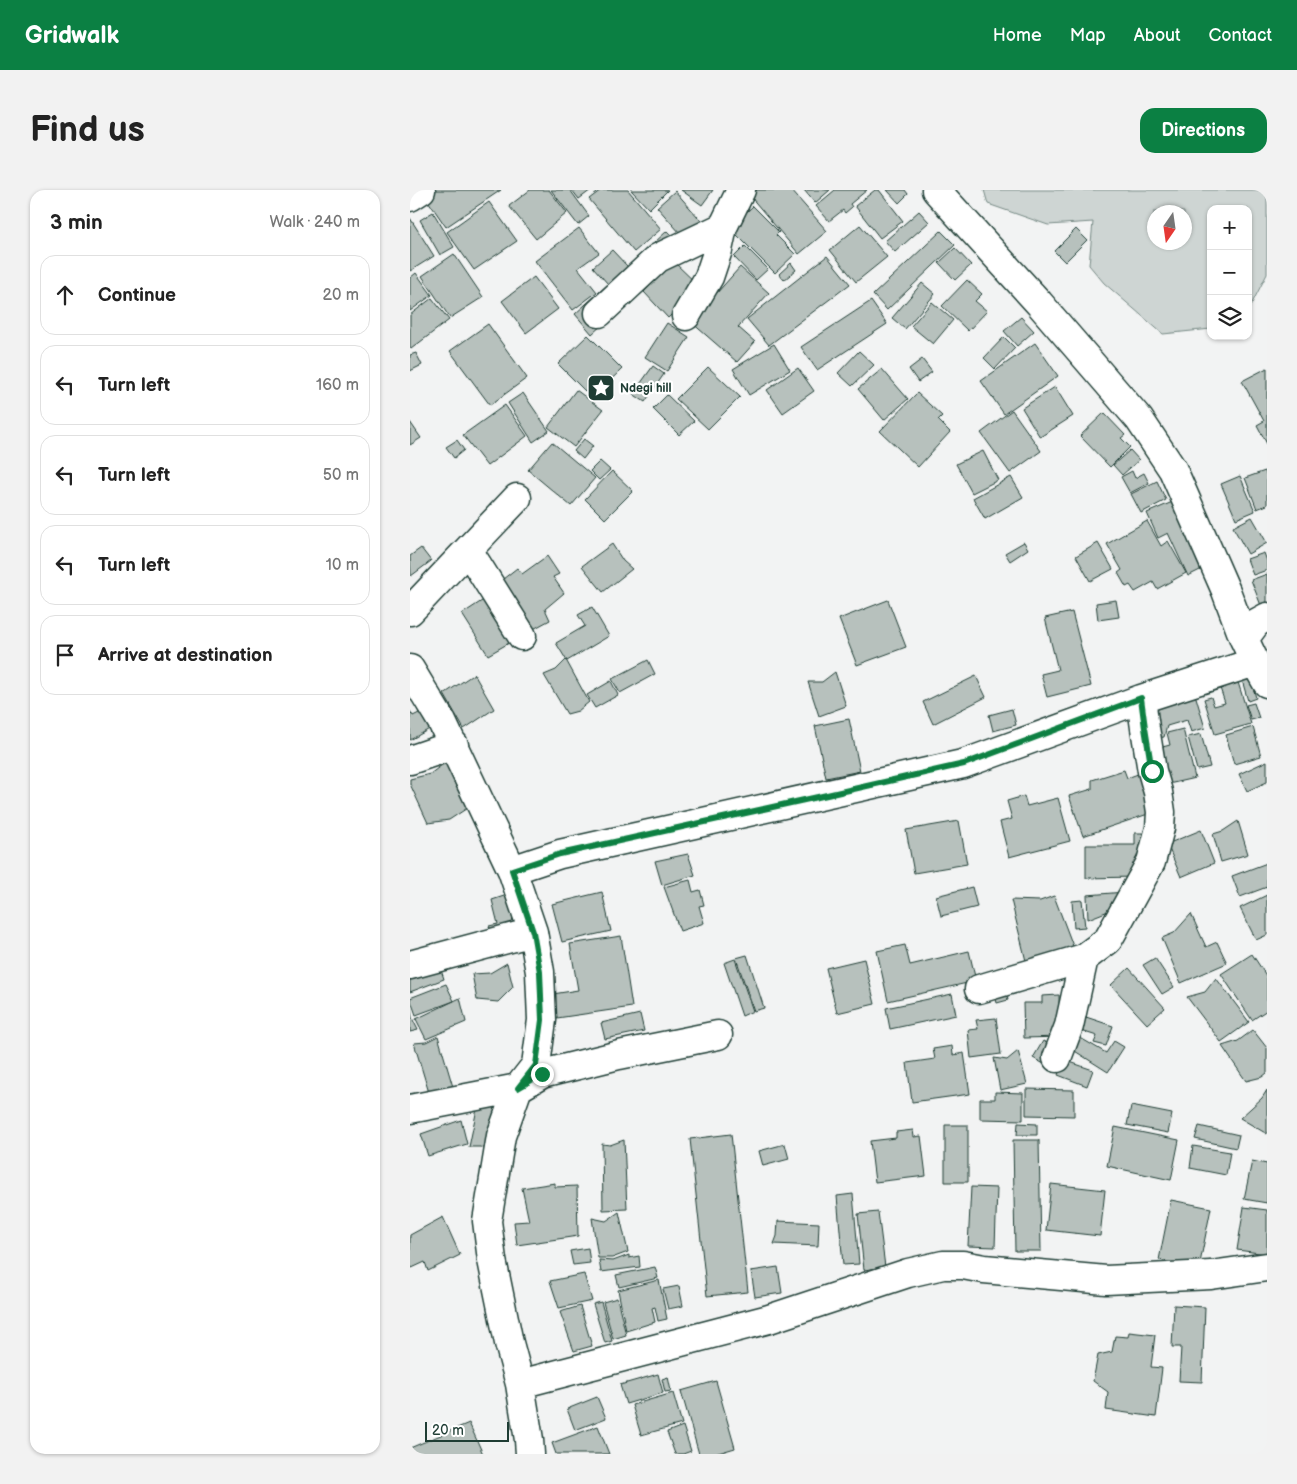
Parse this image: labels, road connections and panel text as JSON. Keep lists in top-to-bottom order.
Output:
{
  "places": {
    "place": ["Ndegi hill"]
  },
  "scale_bar": "20 m",
  "north": "bottom",
  "page": {
    "header": "Gridwalk",
    "nav": [
      "Home",
      "Map",
      "About",
      "Contact"
    ],
    "buttons": "Directions",
    "title": "Find us",
    "heading": ["3 min", "Walk · 240 m"],
    "map_buttons": ["+", "−"],
    "list": [
      ["Continue", "20 m"],
      ["Turn left", "160 m"],
      ["Turn left", "50 m"],
      ["Turn left", "10 m"],
      "Arrive at destination"
    ],
    "scale": "20 m"
  }
}
